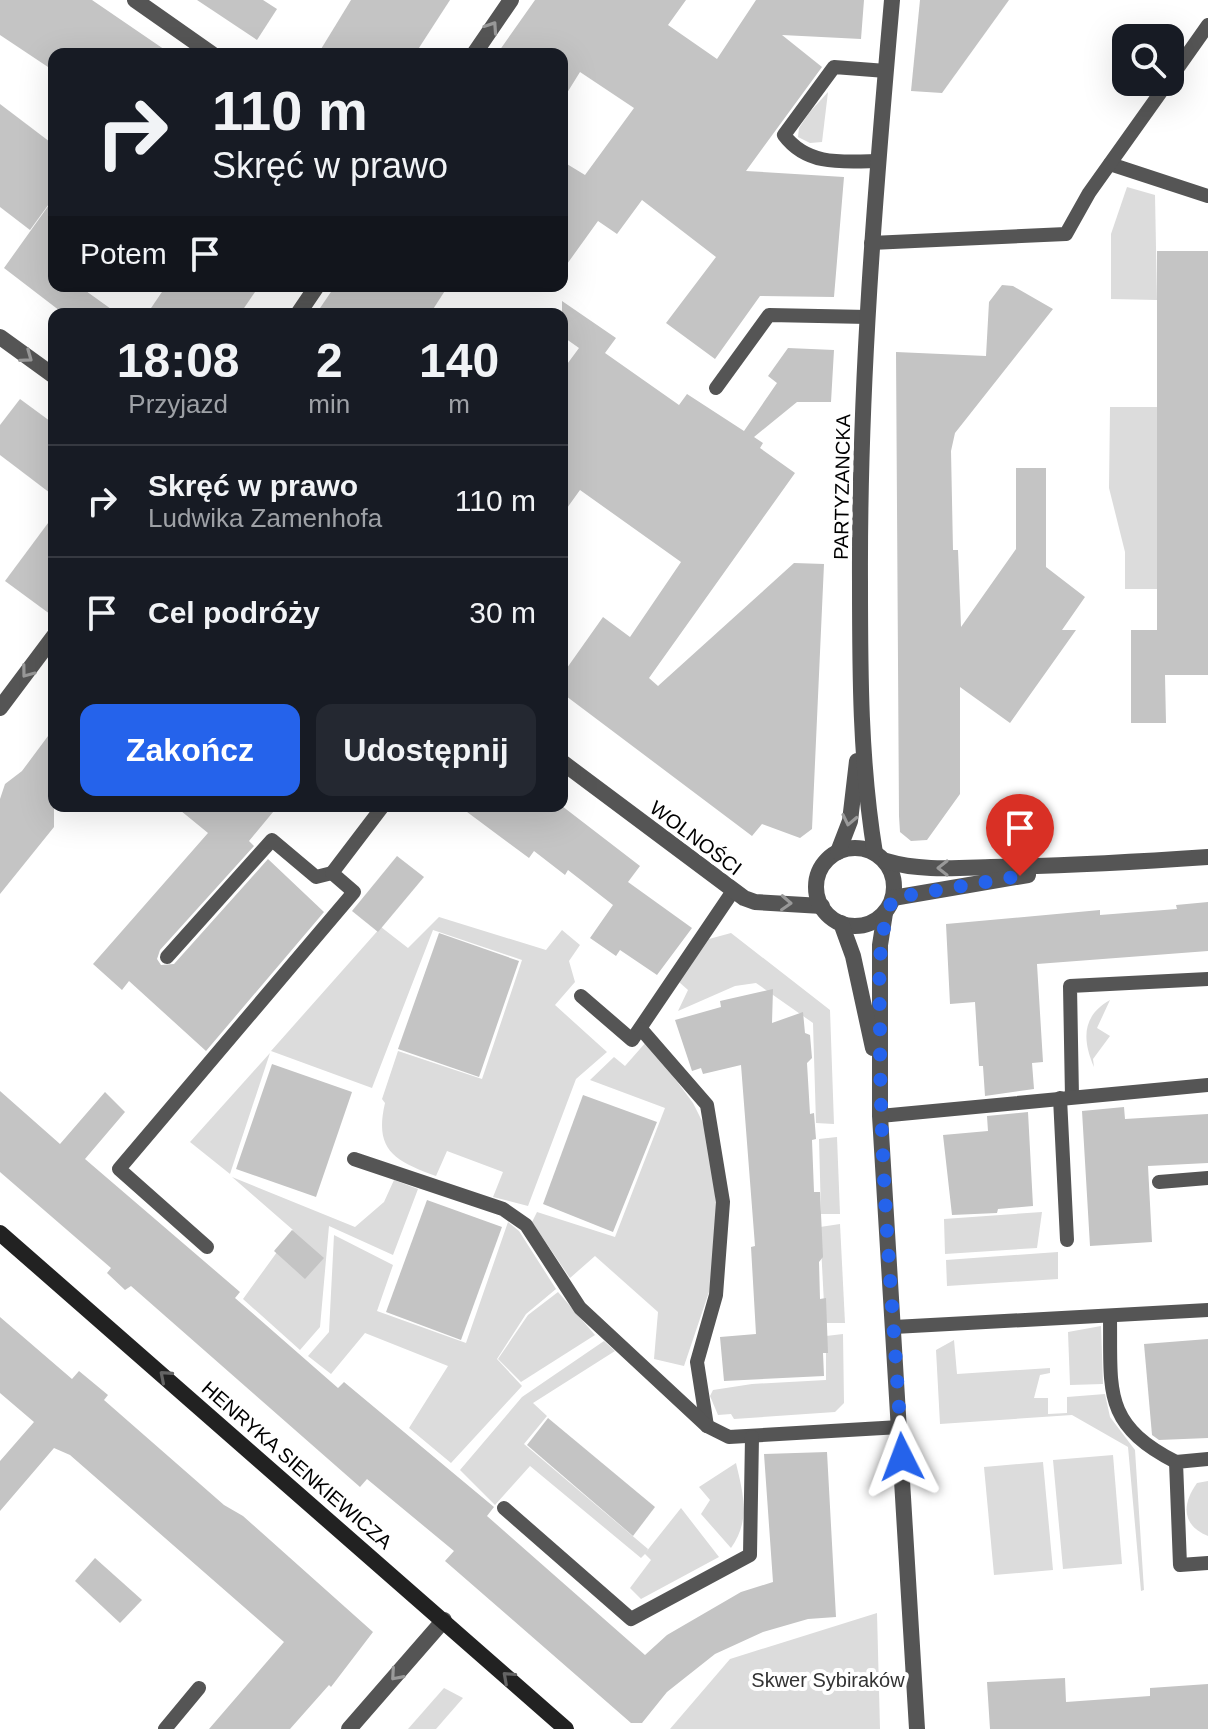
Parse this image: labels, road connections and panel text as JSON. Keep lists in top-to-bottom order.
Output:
{
  "streets": {
    "main road": ["HENRYKA SIENKIEWICZA"],
    "street": ["PARTYZANCKA", "WOLNOŚCI"]
  },
  "crossings": [
    ["PARTYZANCKA", "WOLNOŚCI"]
  ],
  "one_way": ["HENRYKA SIENKIEWICZA"],
  "parks": ["Skwer Sybiraków"],
  "page": {
    "turn": ["110 m", "Skręć w prawo"],
    "then": "Potem",
    "eta": [
      "18:08",
      "Przyjazd",
      "2",
      "min",
      "140",
      "m"
    ],
    "list": [
      {
        "name": "Skręć w prawo",
        "note": "Ludwika Zamenhofa",
        "value": "110 m"
      },
      {
        "name": "Cel podróży",
        "value": "30 m"
      }
    ],
    "buttons": ["Zakończ", "Udostępnij"]
  }
}
